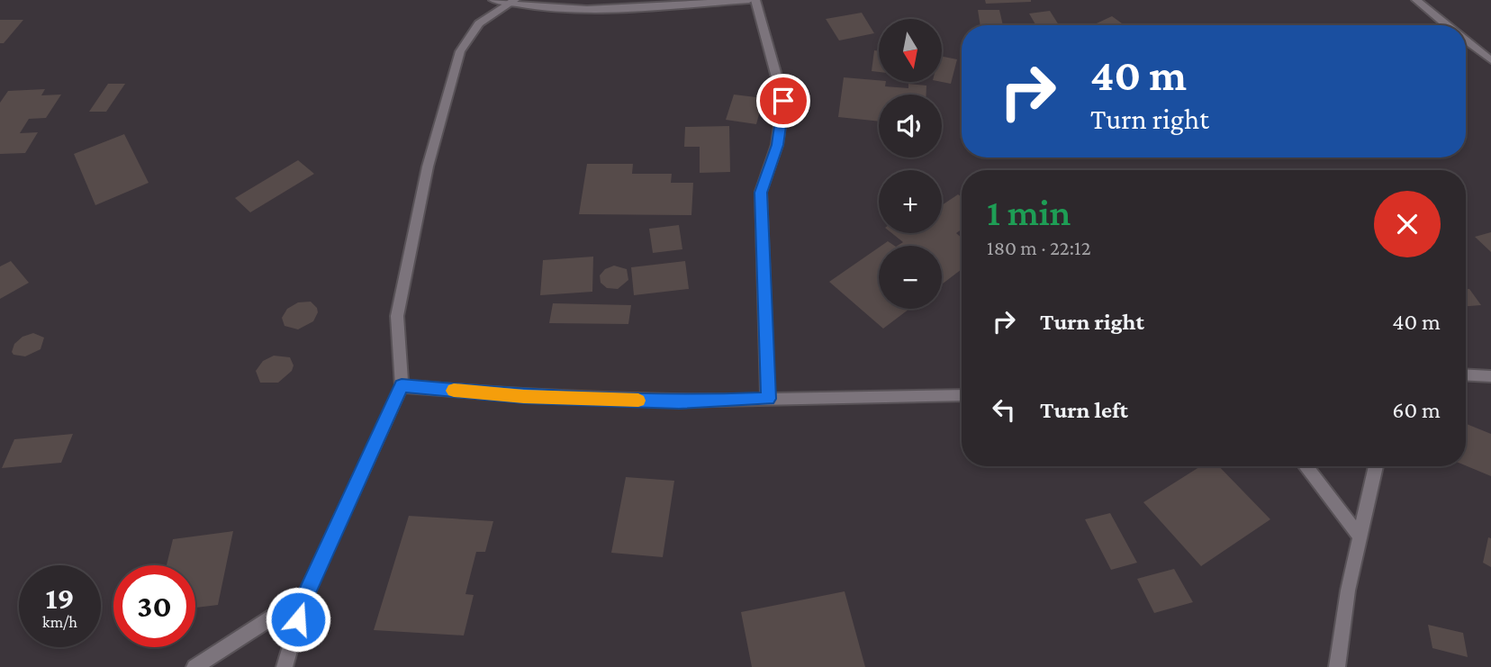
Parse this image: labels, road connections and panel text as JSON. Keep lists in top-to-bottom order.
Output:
{
  "north": "bottom",
  "page": {
    "map_buttons": ["+", "−"],
    "turn": ["40 m", "Turn right"],
    "heading": ["1 min", "180 m · 22:12"],
    "list": [
      {
        "name": "Turn right",
        "value": "40 m"
      },
      {
        "name": "Turn left",
        "value": "60 m"
      }
    ],
    "speed": "19 km/h",
    "limit": "30"
  }
}
